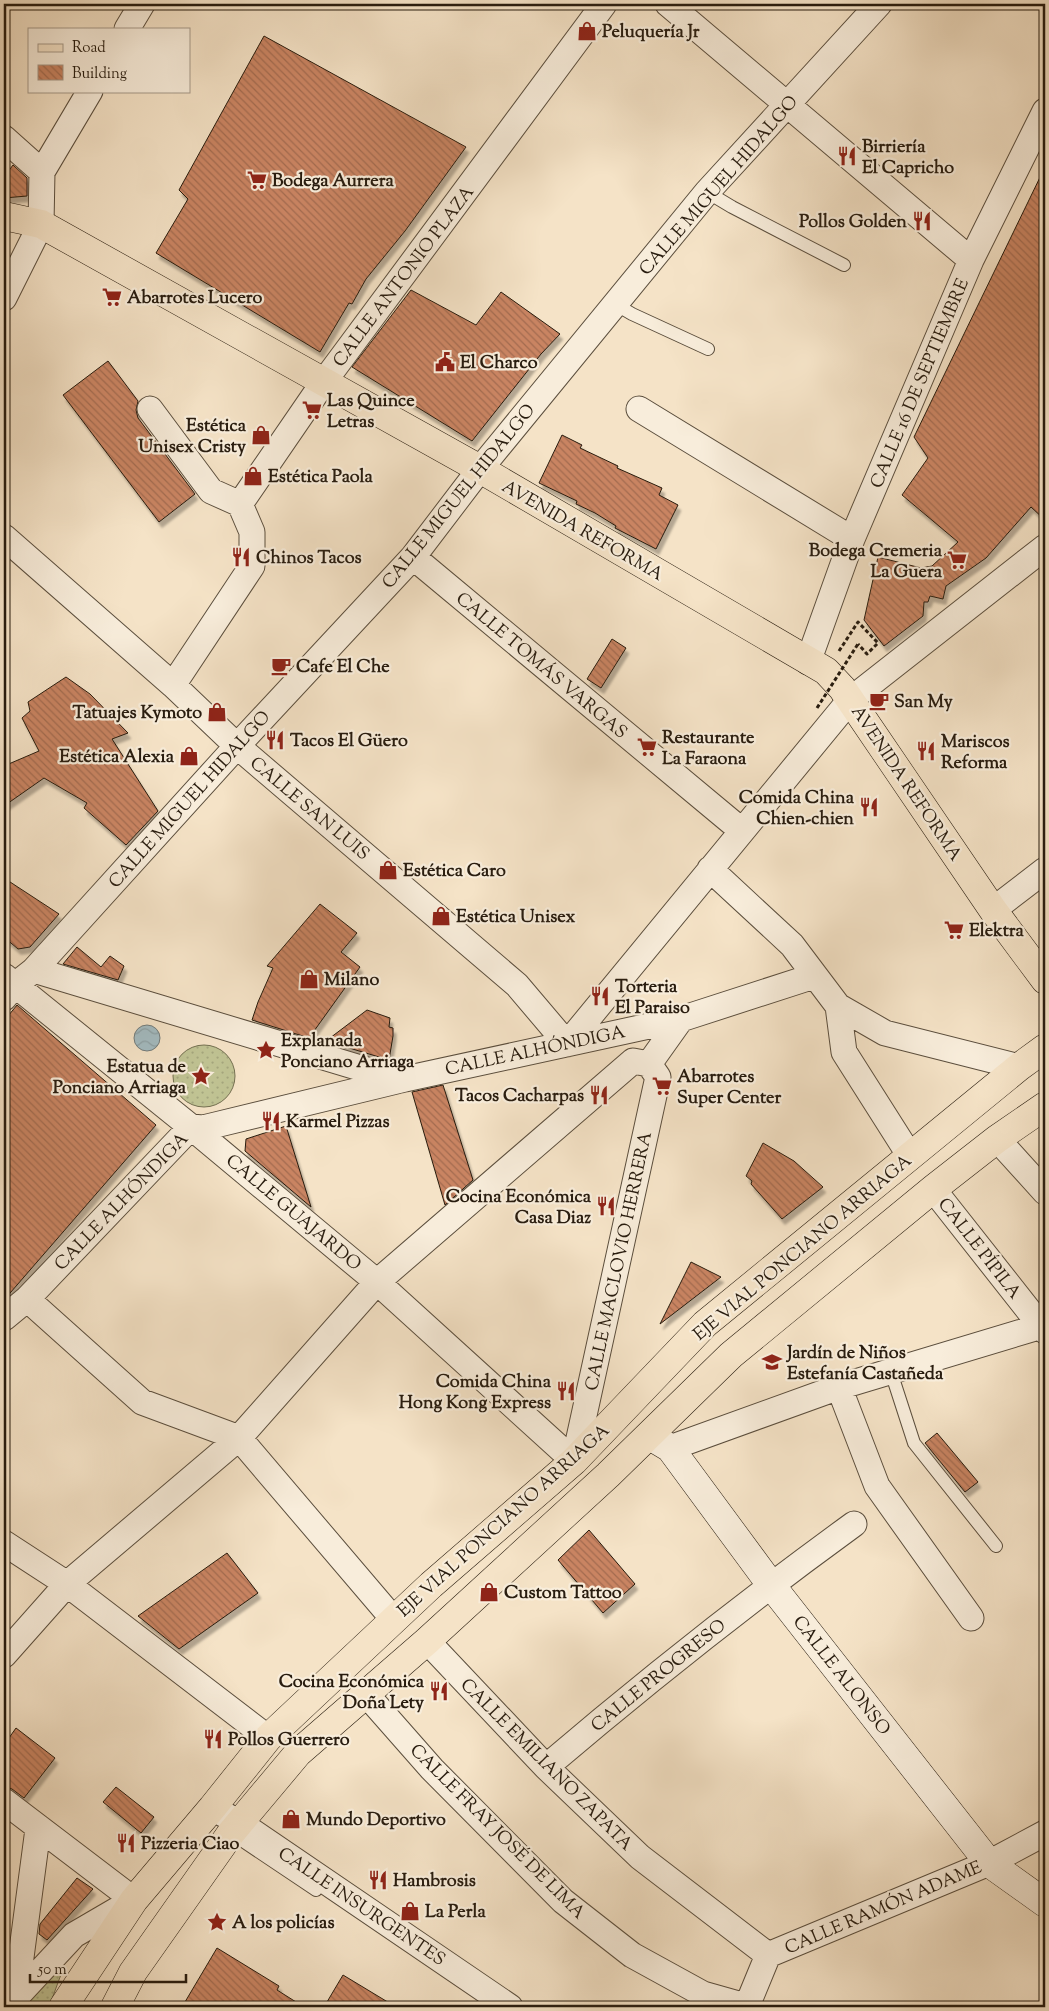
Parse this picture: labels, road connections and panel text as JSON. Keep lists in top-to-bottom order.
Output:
{
  "streets": {
    "main road": ["AVENIDA REFORMA", "EJE VIAL PONCIANO ARRIAGA"],
    "street": [
      "CALLE MIGUEL HIDALGO",
      "CALLE ANTONIO PLAZA",
      "CALLE 16 DE SEPTIEMBRE",
      "CALLE TOMÁS VARGAS",
      "CALLE SAN LUIS",
      "CALLE ALHÓNDIGA",
      "CALLE GUAJARDO",
      "CALLE PÍPILA",
      "CALLE MACLOVIO HERRERA",
      "CALLE PROGRESO",
      "CALLE ALONSO",
      "CALLE EMILIANO ZAPATA",
      "CALLE FRAY JOSÉ DE LIMA",
      "CALLE INSURGENTES",
      "CALLE RAMÓN ADAME"
    ]
  },
  "crossings": [
    ["CALLE MIGUEL HIDALGO", "AVENIDA REFORMA"],
    ["CALLE MIGUEL HIDALGO", "CALLE TOMÁS VARGAS"],
    ["CALLE MIGUEL HIDALGO", "CALLE SAN LUIS"],
    ["CALLE MIGUEL HIDALGO", "CALLE ALHÓNDIGA"],
    ["CALLE MIGUEL HIDALGO", "CALLE GUAJARDO"],
    ["CALLE ANTONIO PLAZA", "AVENIDA REFORMA"],
    ["CALLE 16 DE SEPTIEMBRE", "AVENIDA REFORMA"],
    ["CALLE SAN LUIS", "CALLE ALHÓNDIGA"],
    ["CALLE ALHÓNDIGA", "CALLE GUAJARDO"],
    ["CALLE GUAJARDO", "EJE VIAL PONCIANO ARRIAGA"],
    ["CALLE GUAJARDO", "CALLE MACLOVIO HERRERA"],
    ["EJE VIAL PONCIANO ARRIAGA", "CALLE PÍPILA"],
    ["EJE VIAL PONCIANO ARRIAGA", "CALLE MACLOVIO HERRERA"],
    ["EJE VIAL PONCIANO ARRIAGA", "CALLE ALONSO"],
    ["EJE VIAL PONCIANO ARRIAGA", "CALLE EMILIANO ZAPATA"],
    ["EJE VIAL PONCIANO ARRIAGA", "CALLE FRAY JOSÉ DE LIMA"],
    ["EJE VIAL PONCIANO ARRIAGA", "CALLE INSURGENTES"],
    ["CALLE PROGRESO", "CALLE ALONSO"],
    ["CALLE PROGRESO", "CALLE EMILIANO ZAPATA"],
    ["CALLE ALONSO", "CALLE RAMÓN ADAME"],
    ["CALLE EMILIANO ZAPATA", "CALLE RAMÓN ADAME"],
    ["CALLE FRAY JOSÉ DE LIMA", "CALLE RAMÓN ADAME"]
  ],
  "places": {
    "shop": [
      "Peluquería Jr",
      "Estética Unisex Cristy",
      "Estética Paola",
      "Tatuajes Kymoto",
      "Estética Alexia",
      "Estética Caro",
      "Estética Unisex",
      "Milano",
      "Custom Tattoo",
      "Mundo Deportivo",
      "La Perla"
    ],
    "restaurant": [
      "Birriería El Capricho",
      "Pollos Golden",
      "Chinos Tacos",
      "Tacos El Güero",
      "Mariscos Reforma",
      "Comida China Chien-chien",
      "Torteria El Paraiso",
      "Tacos Cacharpas",
      "Karmel Pizzas",
      "Cocina Económica Casa Diaz",
      "Comida China Hong Kong Express",
      "Cocina Económica Doña Lety",
      "Pollos Guerrero",
      "Pizzeria Ciao",
      "Hambrosis"
    ],
    "supermarket": [
      "Bodega Aurrera",
      "Abarrotes Lucero",
      "Las Quince Letras",
      "Bodega Cremeria La Guera",
      "Restaurante La Faraona",
      "Elektra",
      "Abarrotes Super Center"
    ],
    "public building": ["El Charco"],
    "cafe": ["Cafe El Che", "San My"],
    "place": ["Explanada Ponciano Arriaga", "Estatua de Ponciano Arriaga", "A los policías"],
    "school or university": ["Jardín de Niños Estefanía Castañeda"]
  },
  "legend": ["Road", "Building"],
  "scale_bar": "50 m"
}
